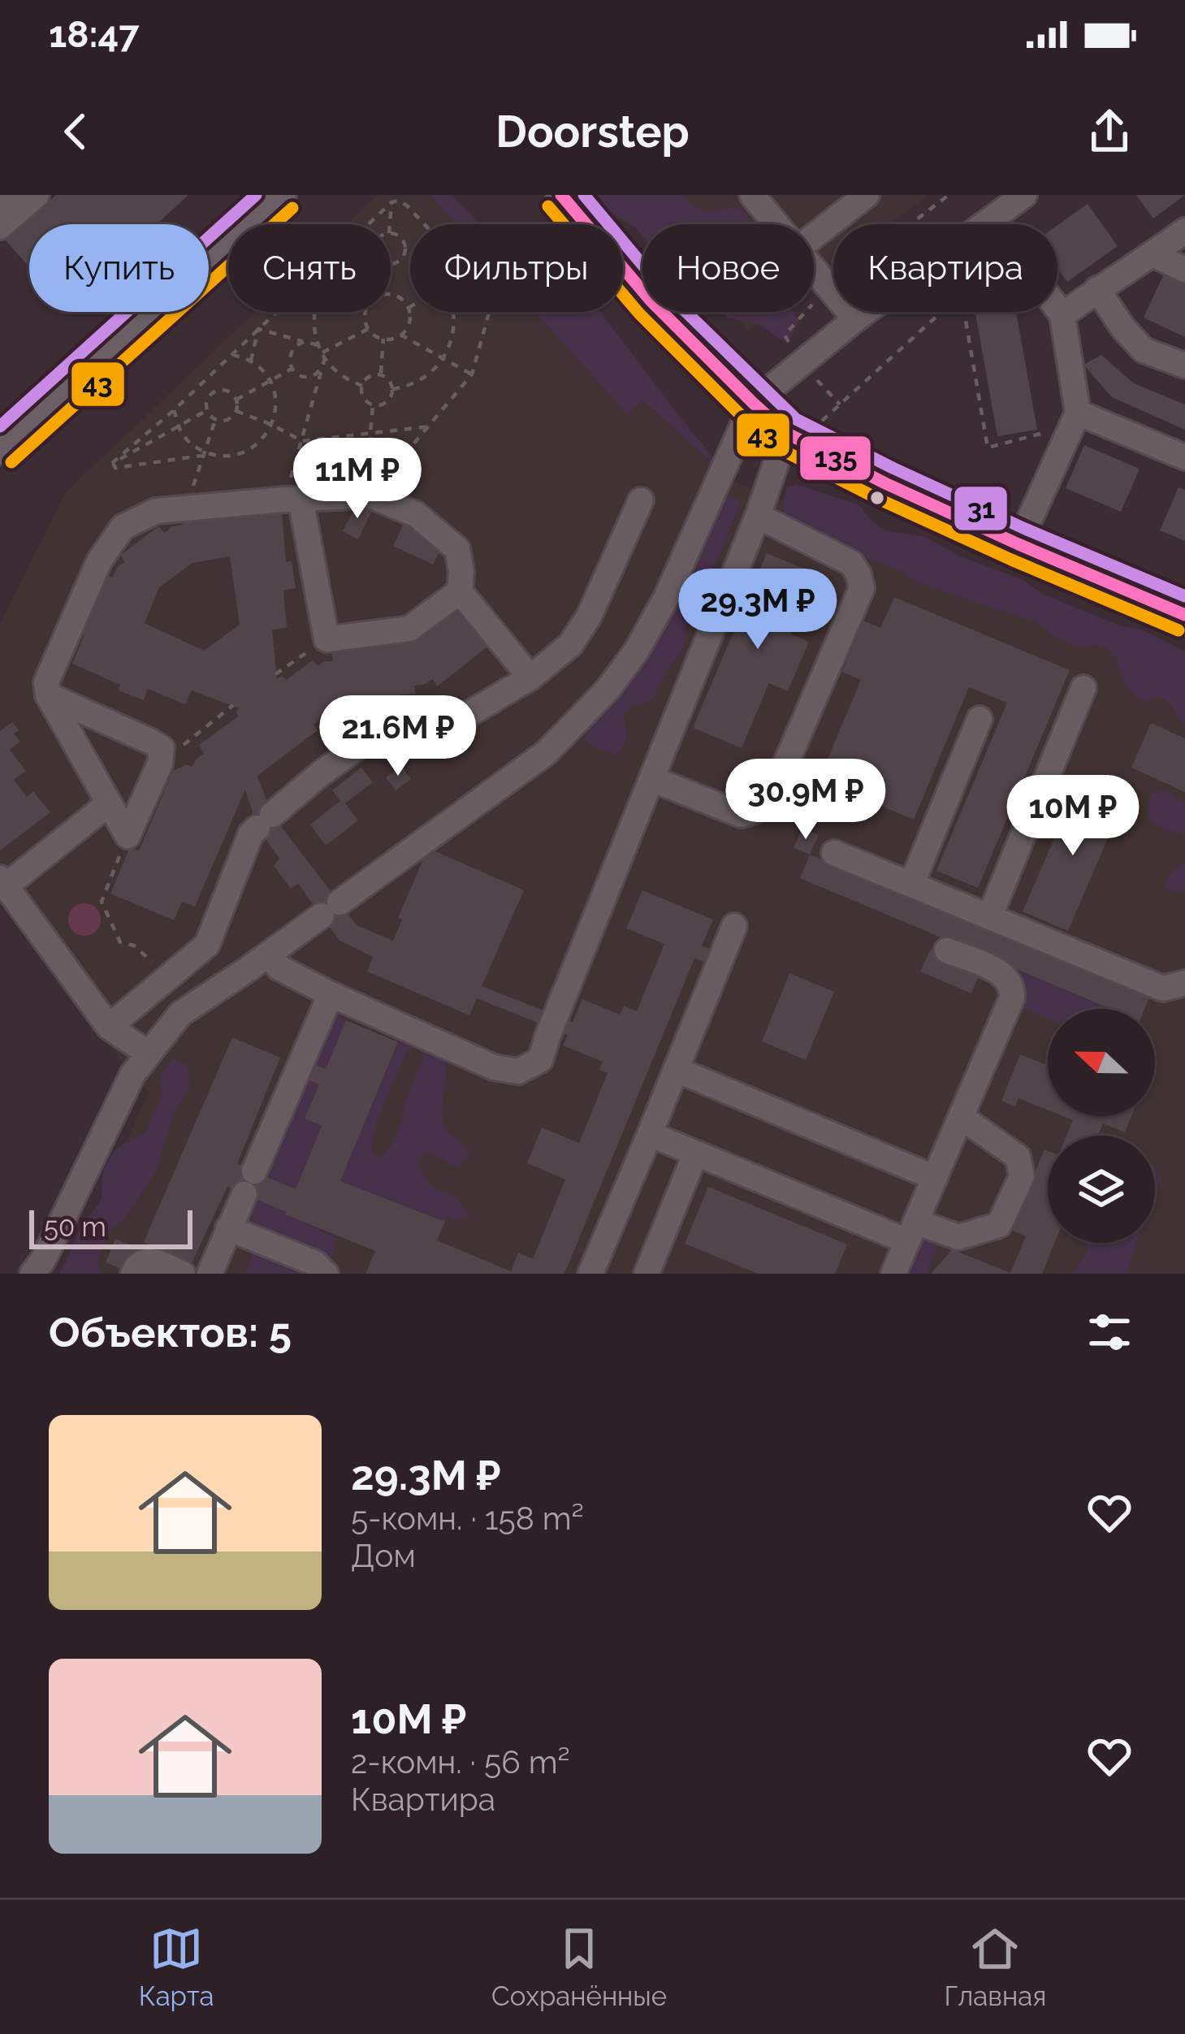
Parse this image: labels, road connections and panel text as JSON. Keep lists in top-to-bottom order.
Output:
{
  "lines": ["transit line 135", "transit line 31", "transit line 43"],
  "scale_bar": "50 m",
  "north": "left",
  "page": {
    "status": "18:47",
    "header": "Doorstep",
    "chip": [
      "Купить",
      "Снять",
      "Фильтры",
      "Новое",
      "Квартира"
    ],
    "price": [
      "11M ₽",
      "29.3M ₽",
      "21.6M ₽",
      "30.9M ₽",
      "10M ₽"
    ],
    "scale": "50 m",
    "heading": "Объектов: 5",
    "list": [
      {
        "name": "29.3M ₽",
        "note": "5-комн. · 158 m² · Дом"
      },
      {
        "name": "10M ₽",
        "note": "2-комн. · 56 m² · Квартира"
      }
    ],
    "tabs": ["Карта", "Сохранённые", "Главная"]
  }
}
